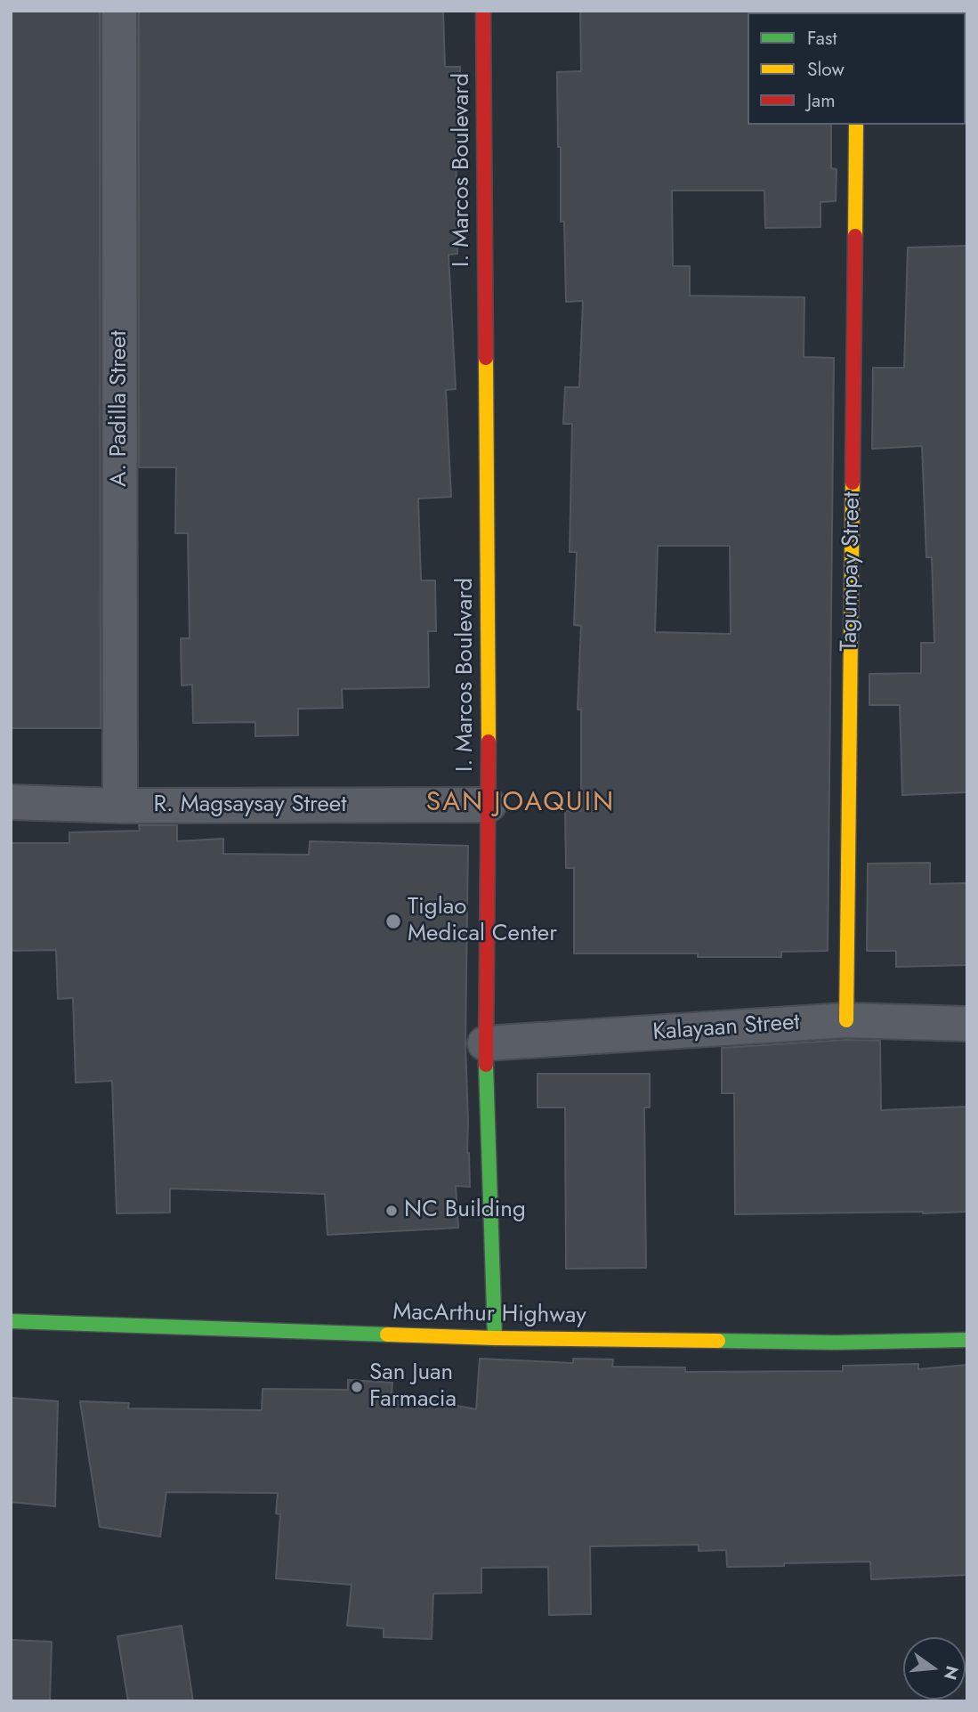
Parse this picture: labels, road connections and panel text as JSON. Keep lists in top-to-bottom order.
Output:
{
  "streets": {
    "main road": ["I. Marcos Boulevard", "Tagumpay Street", "MacArthur Highway"],
    "street": ["A. Padilla Street", "R. Magsaysay Street", "Kalayaan Street"]
  },
  "crossings": [
    ["I. Marcos Boulevard", "R. Magsaysay Street"],
    ["I. Marcos Boulevard", "Kalayaan Street"],
    ["I. Marcos Boulevard", "MacArthur Highway"],
    ["A. Padilla Street", "R. Magsaysay Street"],
    ["Tagumpay Street", "Kalayaan Street"]
  ],
  "districts": ["SAN JOAQUIN"],
  "places": ["Tiglao Medical Center", "NC Building", "San Juan Farmacia"],
  "legend": ["Fast", "Slow", "Jam"],
  "north": "right"
}
